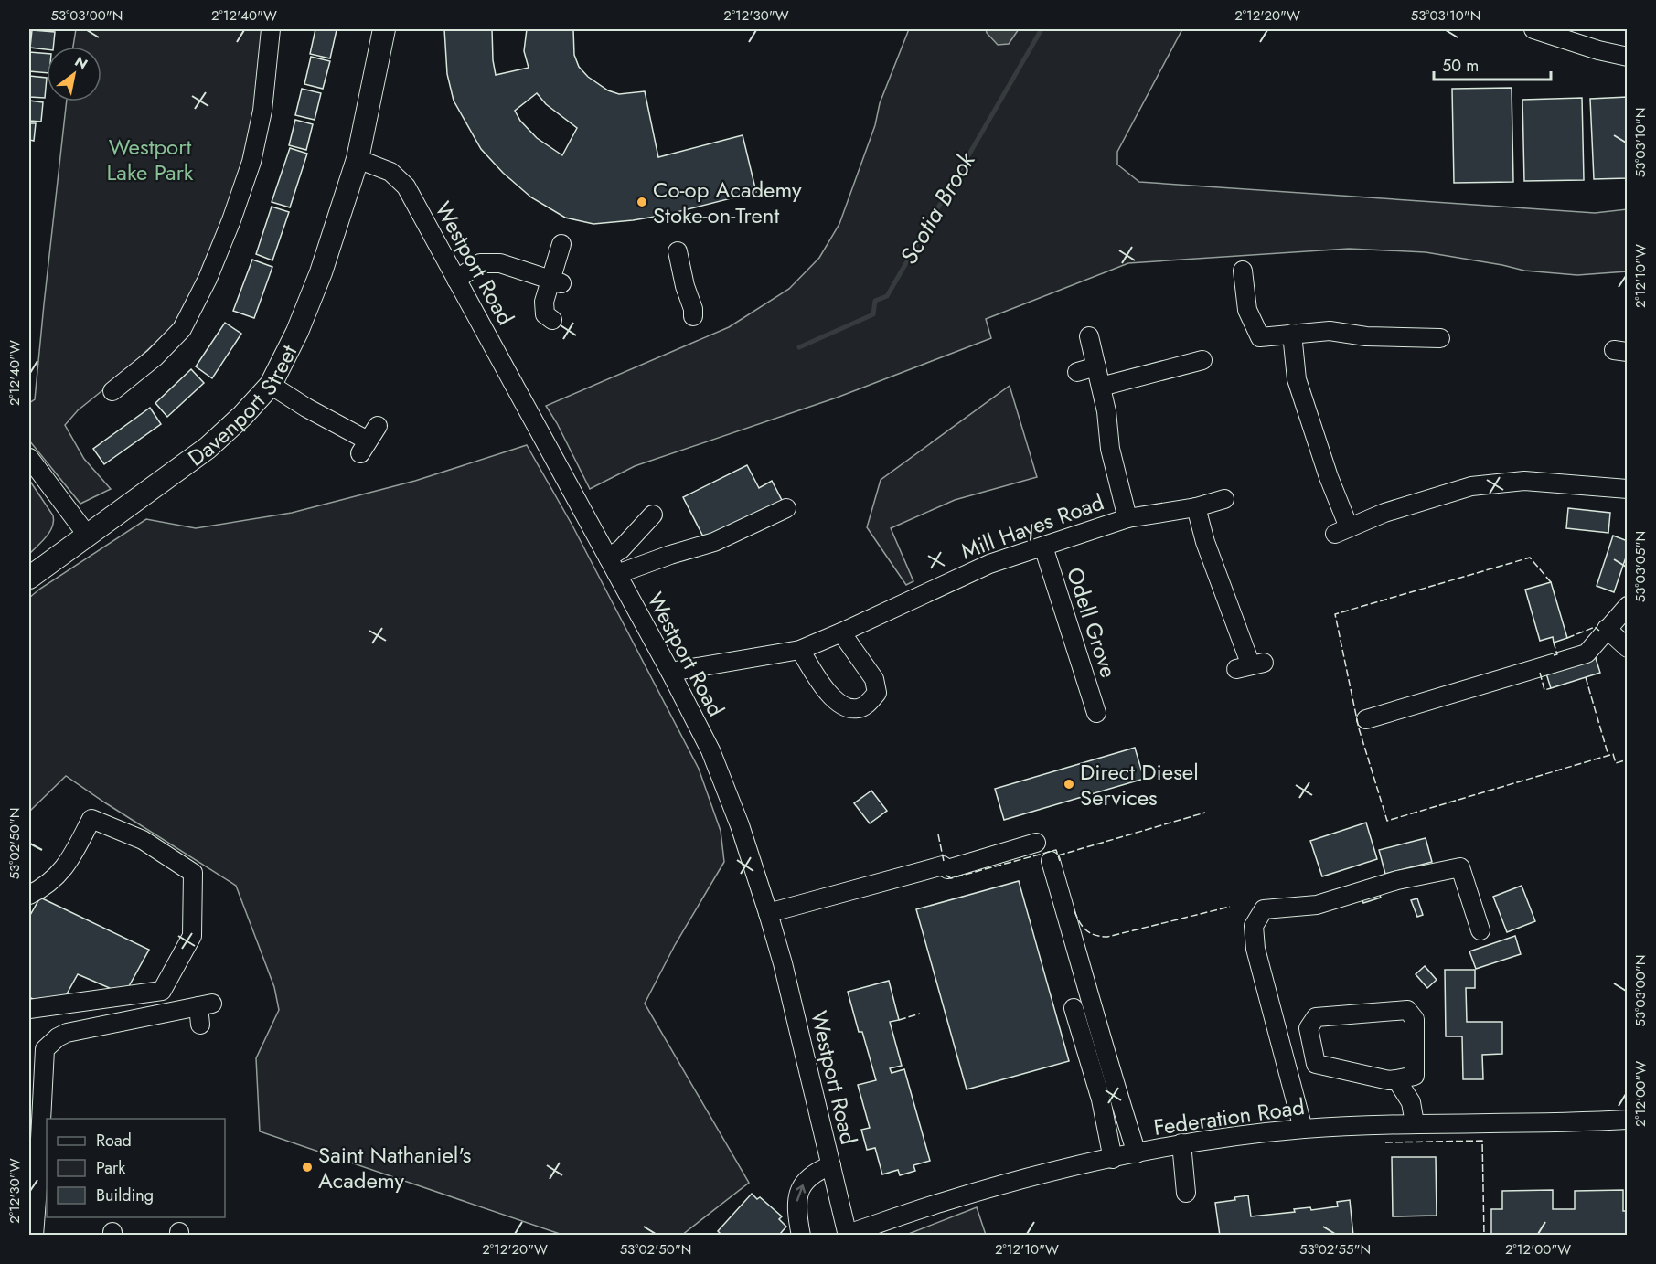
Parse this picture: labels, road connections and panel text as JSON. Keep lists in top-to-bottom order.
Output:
{
  "streets": {
    "main road": ["Davenport Street"],
    "street": [
      "Westport Road",
      "Mill Hayes Road",
      "Odell Grove",
      "Federation Road"
    ]
  },
  "crossings": [
    ["Westport Road", "Davenport Street"],
    ["Westport Road", "Mill Hayes Road"],
    ["Westport Road", "Federation Road"],
    ["Mill Hayes Road", "Odell Grove"]
  ],
  "water": ["Scotia Brook"],
  "parks": ["Westport Lake Park"],
  "places": ["Co-op Academy Stoke-on-Trent", "Direct Diesel Services", "Saint Nathaniel's Academy"],
  "legend": ["Road", "Park", "Building"],
  "scale_bar": "50 m",
  "north": "top right",
  "coordinates": [
    "53°03'00\"N",
    "2°12'40\"W",
    "2°12'30\"W",
    "2°12'20\"W",
    "53°03'10\"N",
    "2°12'10\"W",
    "53°03'05\"N",
    "53°02'50\"N",
    "2°12'00\"W",
    "53°02'55\"N"
  ]
}
